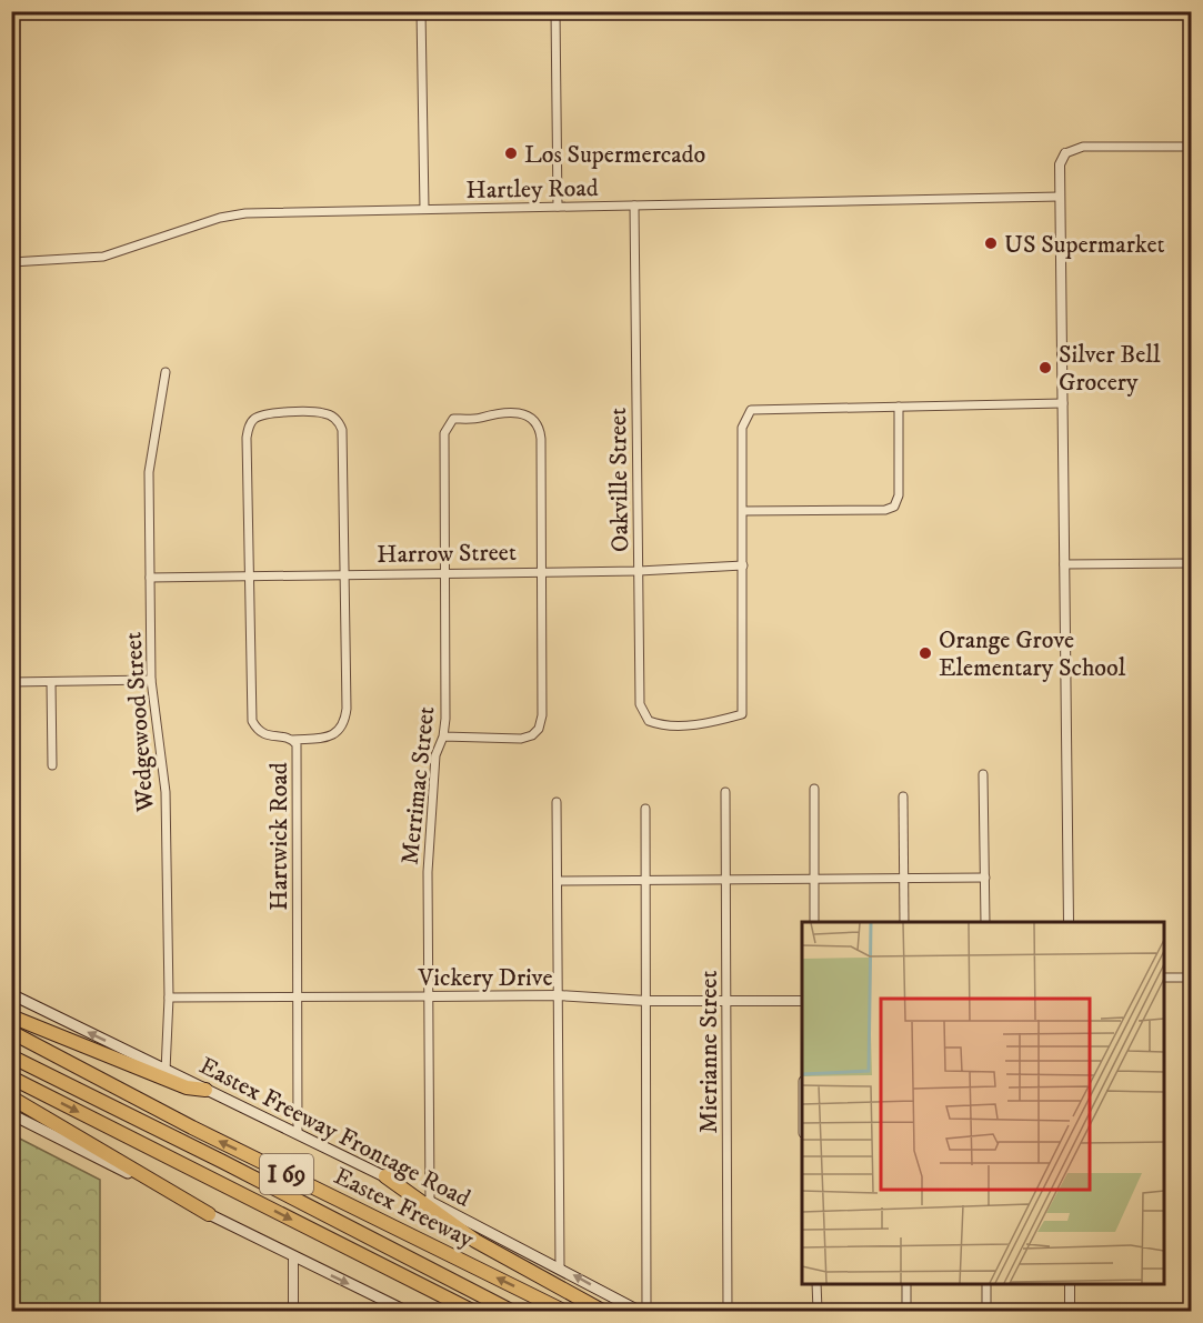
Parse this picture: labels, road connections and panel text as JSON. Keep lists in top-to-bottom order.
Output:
{
  "streets": {
    "highway": ["I 69", "Eastex Freeway"],
    "main road": ["Eastex Freeway Frontage Road"],
    "street": [
      "Hartley Road",
      "Oakville Street",
      "Harrow Street",
      "Wedgewood Street",
      "Merrimac Street",
      "Hartwick Road",
      "Vickery Drive",
      "Mierianne Street"
    ]
  },
  "crossings": [
    ["Hartley Road", "Oakville Street"],
    ["Oakville Street", "Harrow Street"],
    ["Harrow Street", "Wedgewood Street"],
    ["Harrow Street", "Merrimac Street"],
    ["Harrow Street", "Hartwick Road"],
    ["Wedgewood Street", "Vickery Drive"],
    ["Wedgewood Street", "Eastex Freeway Frontage Road"],
    ["Merrimac Street", "Vickery Drive"],
    ["Merrimac Street", "Eastex Freeway Frontage Road"],
    ["Hartwick Road", "Vickery Drive"],
    ["Hartwick Road", "Eastex Freeway Frontage Road"],
    ["Vickery Drive", "Mierianne Street"]
  ],
  "one_way": ["Eastex Freeway Frontage Road"],
  "places": [
    "Los Supermercado",
    "US Supermarket",
    "Silver Bell Grocery",
    "Orange Grove Elementary School"
  ]
}
